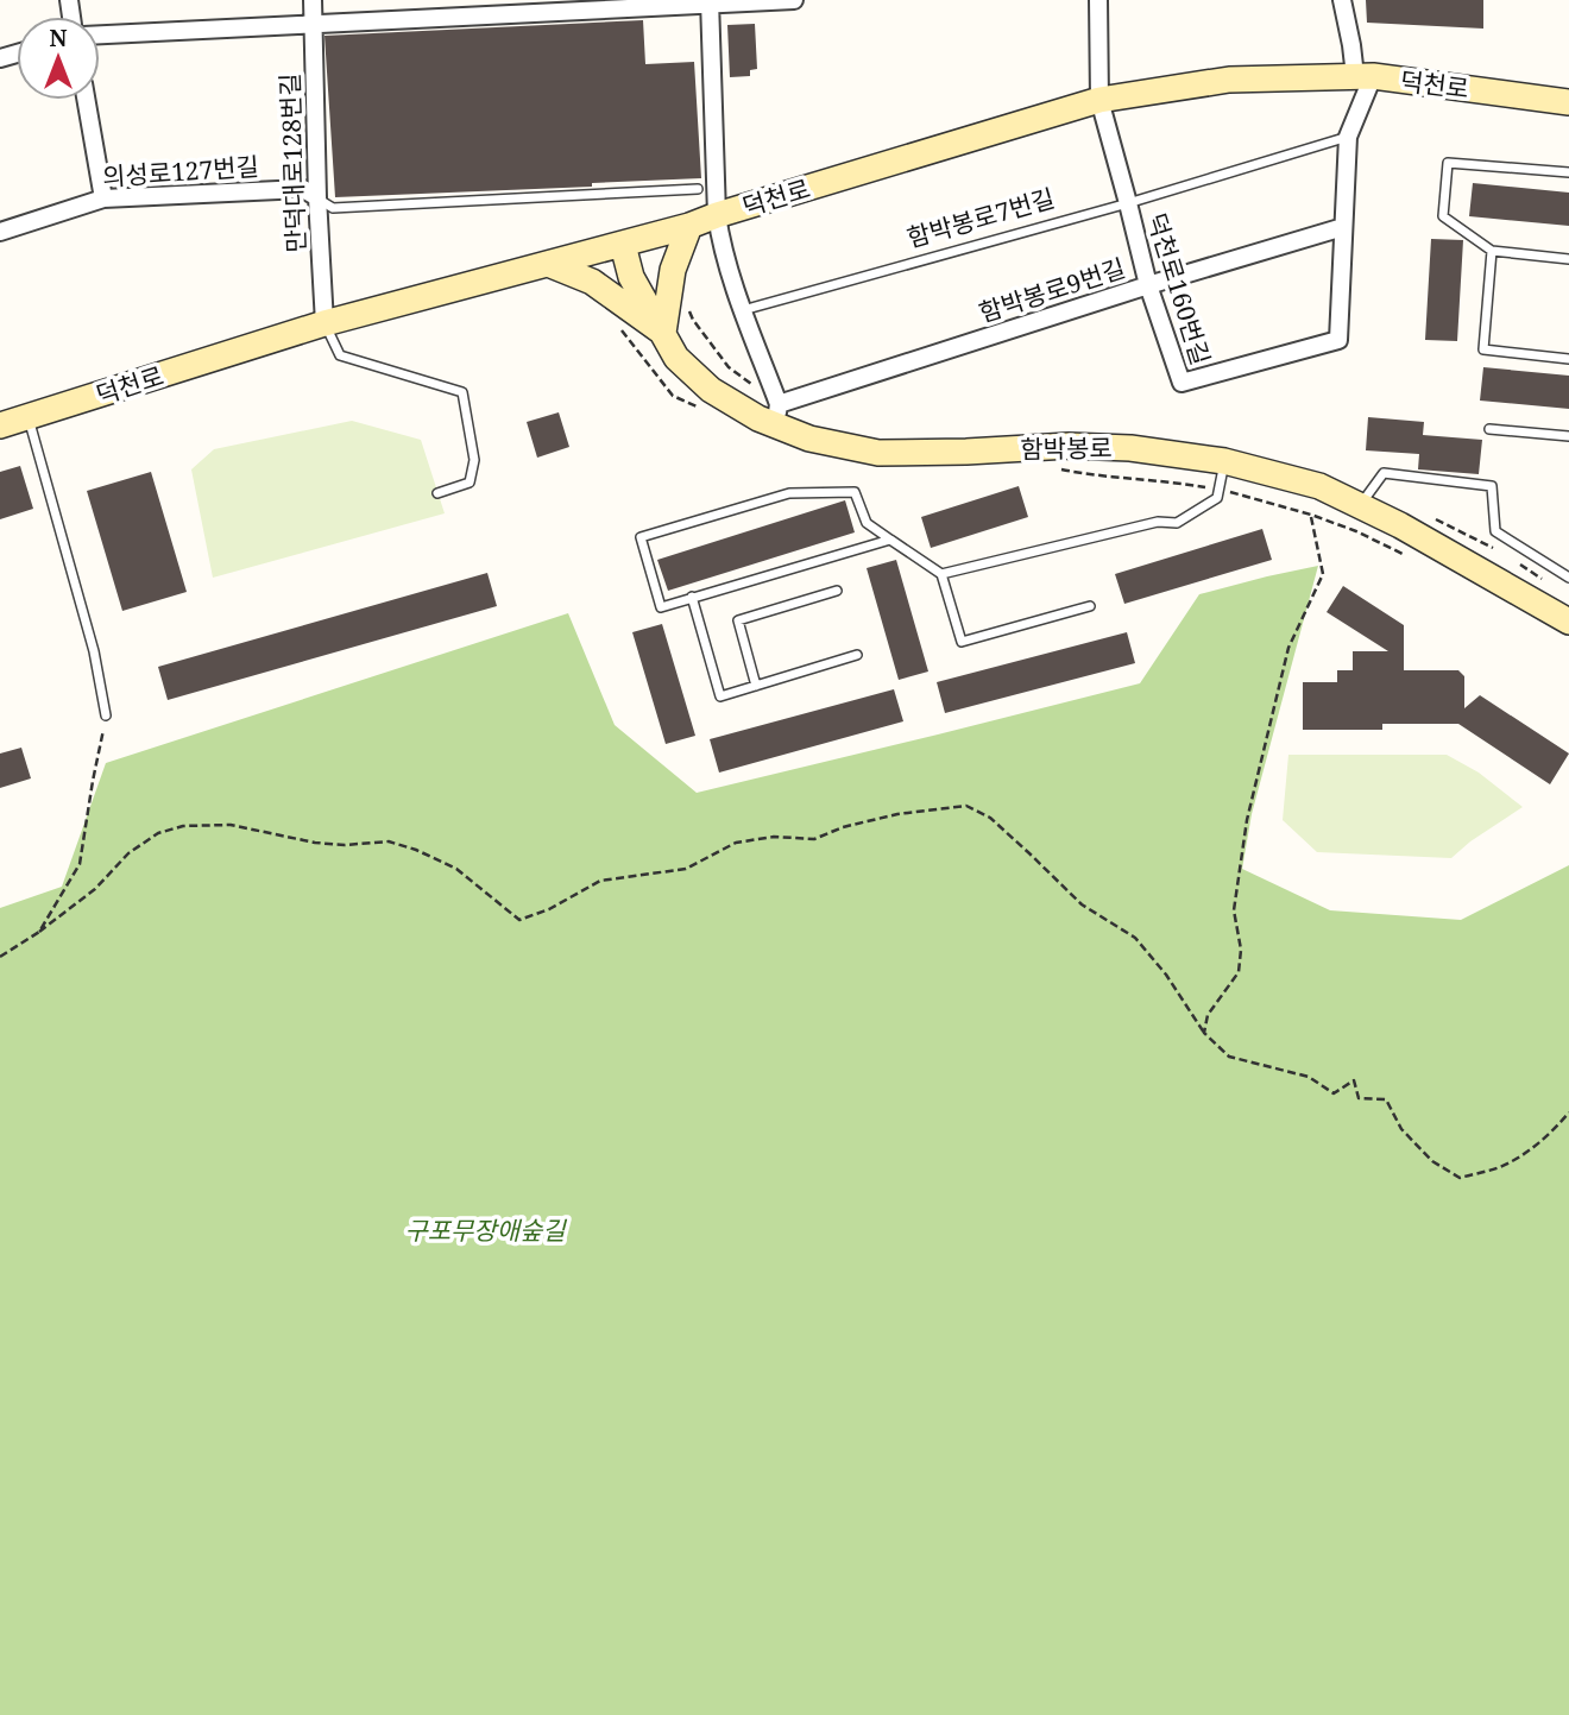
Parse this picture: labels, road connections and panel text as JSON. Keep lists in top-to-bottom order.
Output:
{
  "streets": {
    "main road": ["덕천로", "함박봉로"],
    "street": [
      "만덕대로128번길",
      "의성로127번길",
      "덕천로160번길",
      "함박봉로9번길"
    ],
    "lane": ["함박봉로7번길"]
  },
  "crossings": [
    ["덕천로", "만덕대로128번길"],
    ["덕천로", "덕천로160번길"],
    ["덕천로", "함박봉로"],
    ["만덕대로128번길", "의성로127번길"],
    ["함박봉로7번길", "덕천로160번길"],
    ["덕천로160번길", "함박봉로9번길"],
    ["함박봉로9번길", "함박봉로"]
  ],
  "parks": ["구포무장애숲길"],
  "north": "top"
}
